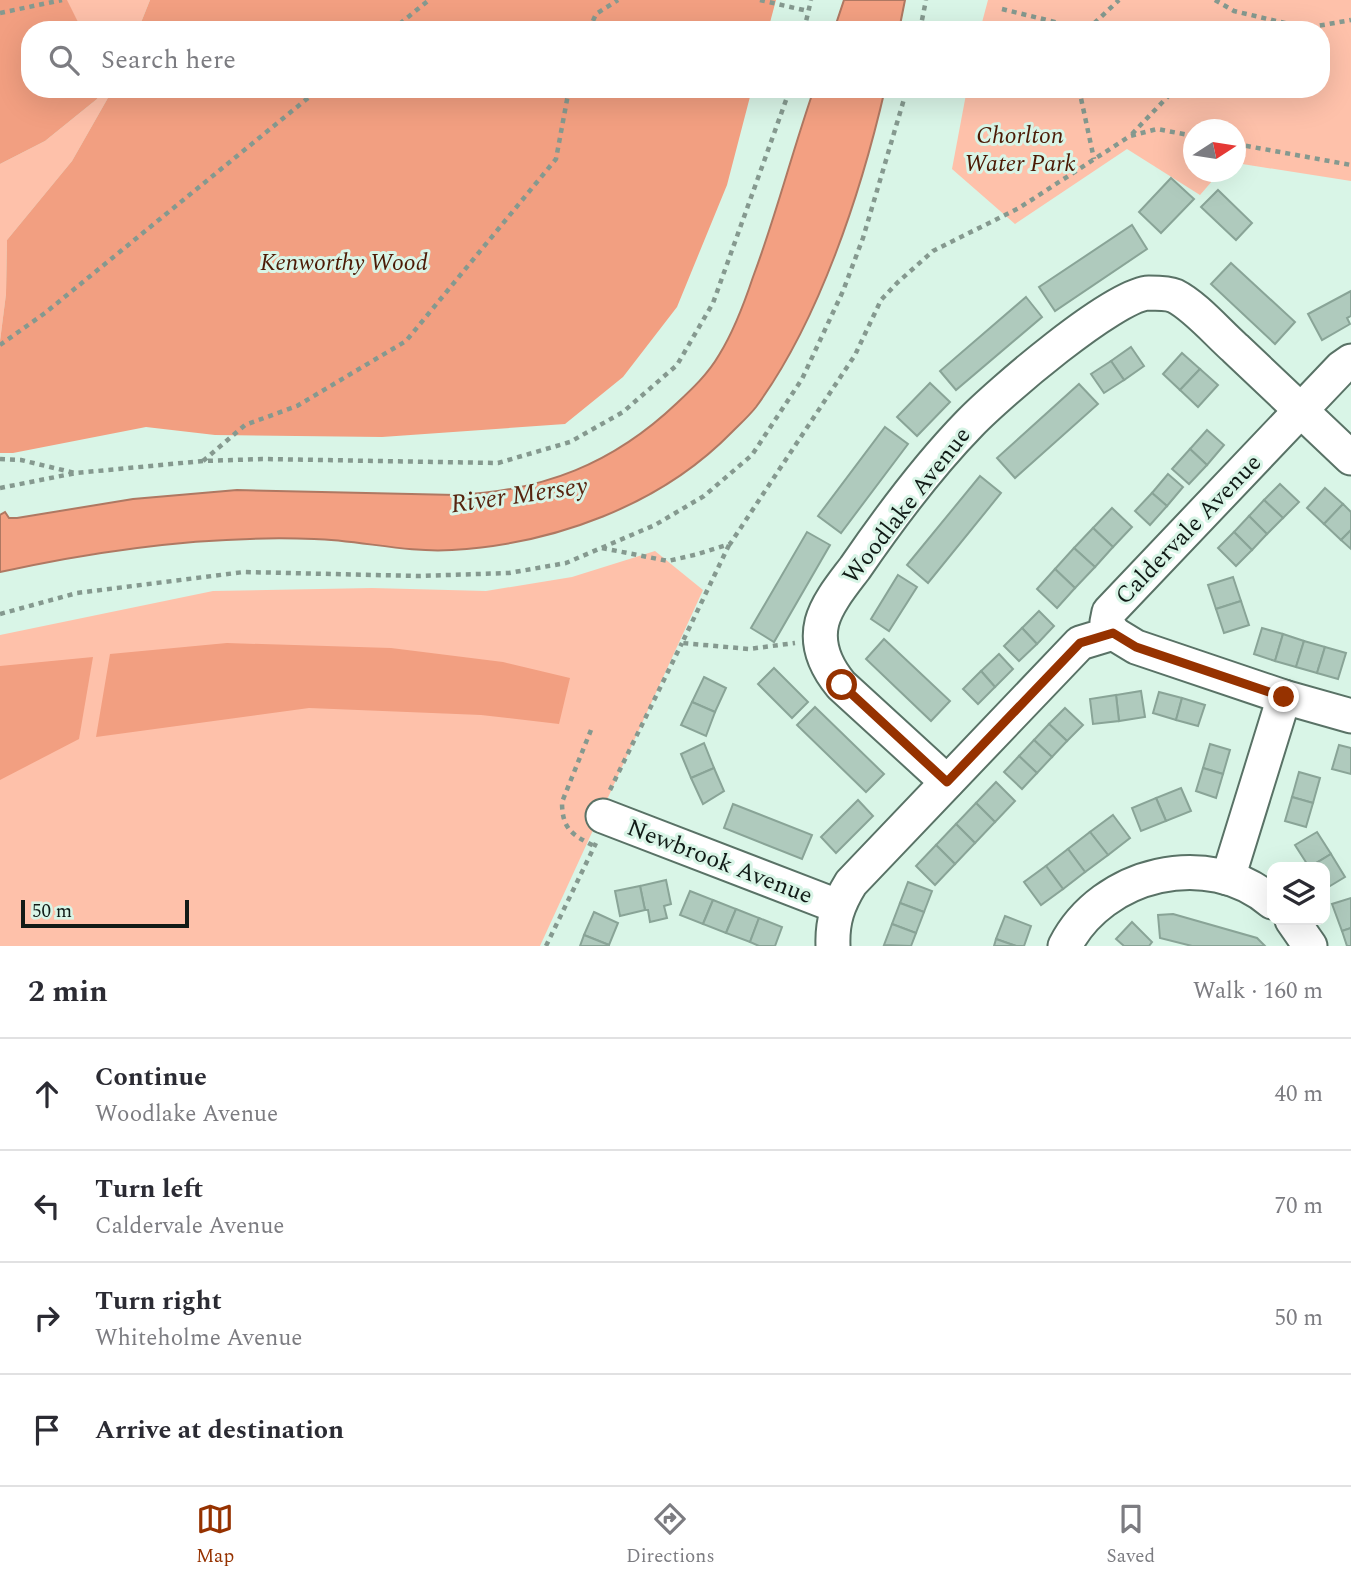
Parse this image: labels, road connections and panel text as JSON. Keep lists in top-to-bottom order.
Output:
{
  "streets": {
    "street": ["Woodlake Avenue", "Caldervale Avenue", "Newbrook Avenue"]
  },
  "crossings": [
    ["Woodlake Avenue", "Caldervale Avenue"],
    ["Caldervale Avenue", "Newbrook Avenue"]
  ],
  "water": ["River Mersey"],
  "parks": ["Chorlton Water Park", "Kenworthy Wood"],
  "scale_bar": "50 m",
  "north": "right",
  "page": {
    "search": "Search here",
    "scale": "50 m",
    "heading": ["2 min", "Walk · 160 m"],
    "list": [
      ["Continue", "Woodlake Avenue", "40 m"],
      ["Turn left", "Caldervale Avenue", "70 m"],
      ["Turn right", "Whiteholme Avenue", "50 m"],
      "Arrive at destination"
    ],
    "nav": ["Map", "Directions", "Saved"]
  }
}
